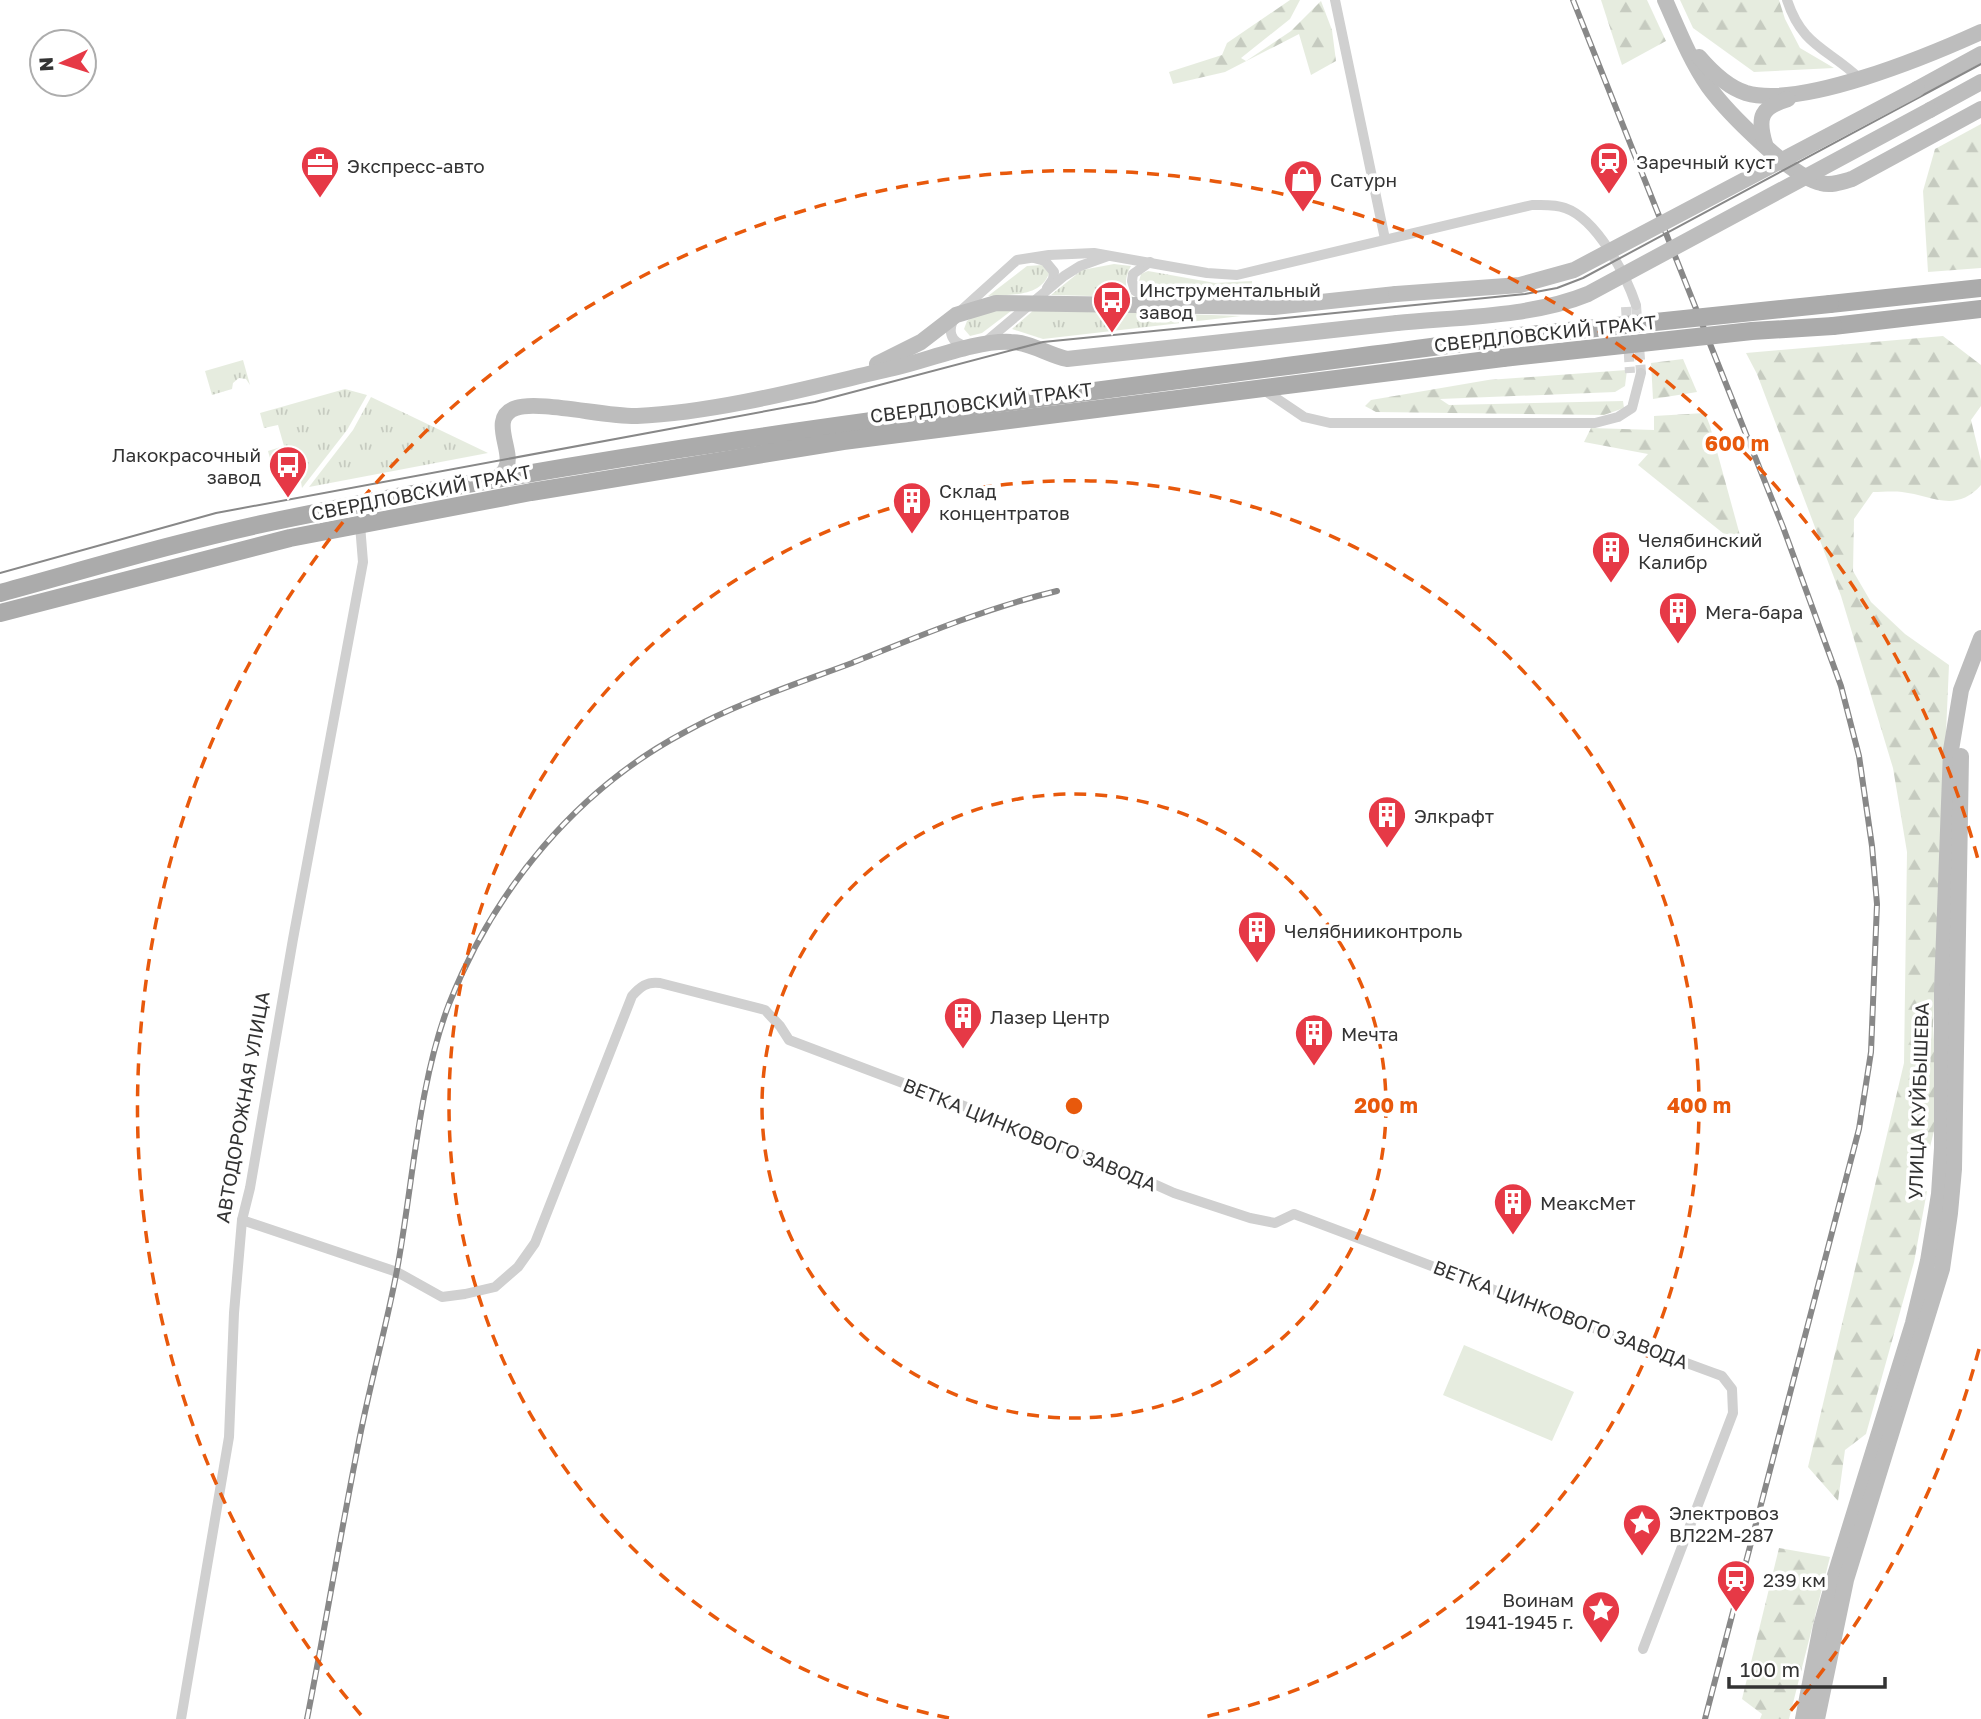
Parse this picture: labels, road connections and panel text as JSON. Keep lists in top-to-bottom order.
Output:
{
  "streets": {
    "main road": ["СВЕРДЛОВСКИЙ ТРАКТ", "УЛИЦА КУЙБЫШЕВА", "АВТОДОРОЖНАЯ УЛИЦА"],
    "street": ["ВЕТКА ЦИНКОВОГО ЗАВОДА"]
  },
  "crossings": [
    ["СВЕРДЛОВСКИЙ ТРАКТ", "АВТОДОРОЖНАЯ УЛИЦА"],
    ["АВТОДОРОЖНАЯ УЛИЦА", "ВЕТКА ЦИНКОВОГО ЗАВОДА"]
  ],
  "places": {
    "station": ["Заречный куст", "239 км"],
    "office": ["Экспресс-авто"],
    "shop": ["Сатурн"],
    "bus stop": ["Инструментальный завод", "Лакокрасочный завод"],
    "building": [
      "Склад концентратов",
      "Челябинский Калибр",
      "Мега-бара",
      "Элкрафт",
      "Челябнииконтроль",
      "Лазер Центр",
      "Мечта",
      "МеаксМет"
    ],
    "place": ["Электровоз ВЛ22М-287", "Воинам 1941-1945 г."]
  },
  "scale_bar": "100 m",
  "north": "left",
  "rings": ["600 m", "200 m", "400 m"]
}
